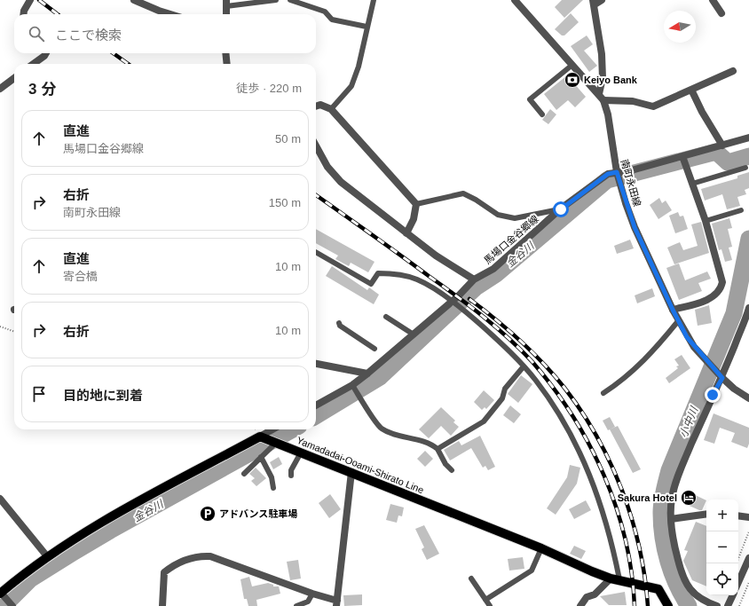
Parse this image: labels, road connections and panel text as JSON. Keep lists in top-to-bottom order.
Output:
{
  "streets": {
    "main road": ["Yamadadai-Ooami-Shirato Line"],
    "street": ["南町永田線", "馬場口金谷郷線"]
  },
  "crossings": [
    ["南町永田線", "馬場口金谷郷線"]
  ],
  "water": ["金谷川", "小中川"],
  "places": {
    "bank": ["Keiyo Bank"],
    "hotel": ["Sakura Hotel"],
    "parking": ["アドバンス駐車場"]
  },
  "north": "left",
  "page": {
    "search": "ここで検索",
    "heading": ["3 分", "徒歩 · 220 m"],
    "list": [
      ["直進", "馬場口金谷郷線", "50 m"],
      ["右折", "南町永田線", "150 m"],
      ["直進", "寄合橋", "10 m"],
      ["右折", "10 m"],
      "目的地に到着"
    ],
    "map_buttons": ["+", "−"]
  }
}
